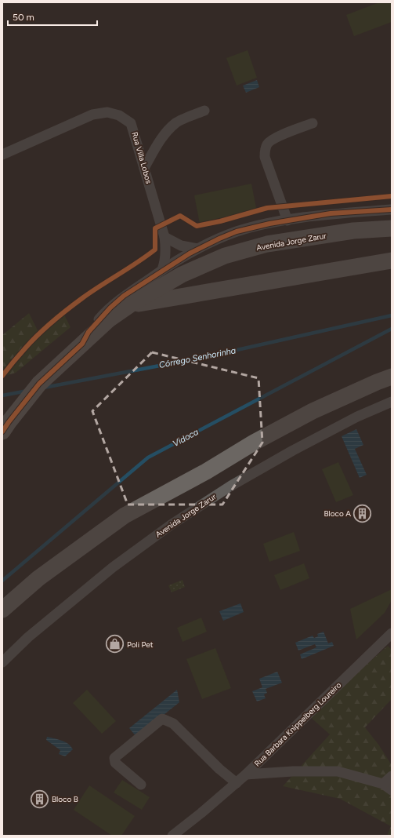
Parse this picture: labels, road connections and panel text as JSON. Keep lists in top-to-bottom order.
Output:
{
  "streets": {
    "main road": ["Avenida Jorge Zarur"],
    "street": ["Rua Villa Lobos", "Rua Barbara Knippelberg Loureiro"]
  },
  "water": ["Córrego Senhorinha", "Vidoca"],
  "places": {
    "building": ["Bloco A", "Bloco B"],
    "shop": ["Poli Pet"]
  },
  "scale_bar": "50 m"
}
